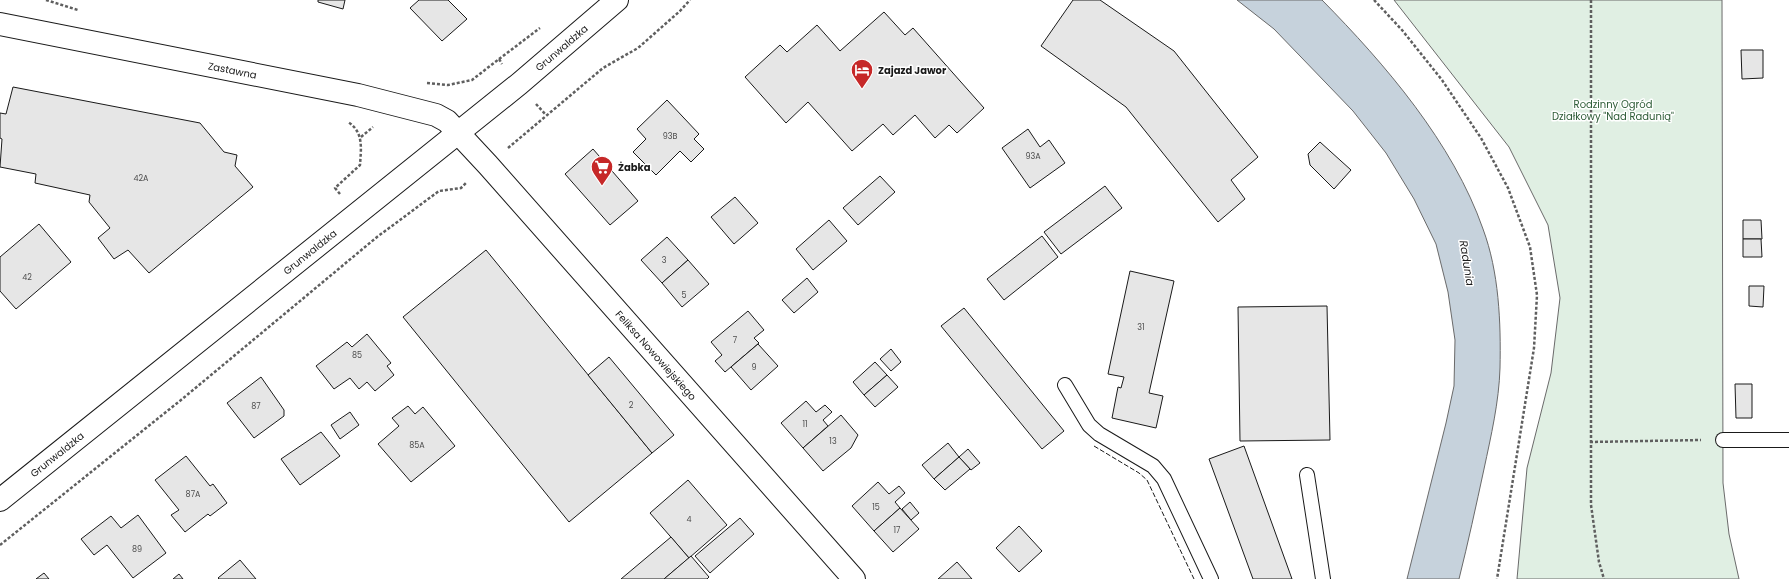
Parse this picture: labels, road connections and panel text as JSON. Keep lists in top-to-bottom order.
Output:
{
  "streets": {
    "main road": ["Grunwaldzka", "Zastawna", "Feliksa Nowowiejskiego"]
  },
  "crossings": [
    ["Grunwaldzka", "Zastawna"],
    ["Grunwaldzka", "Feliksa Nowowiejskiego"],
    ["Zastawna", "Feliksa Nowowiejskiego"]
  ],
  "water": ["Radunia"],
  "parks": ["Rodzinny Ogród Działkowy \"Nad Radunią\""],
  "places": {
    "hotel": ["Zajazd Jawor"],
    "supermarket": ["Żabka"]
  },
  "house_numbers": [
    "93B",
    "93A",
    "42A",
    "3",
    "42",
    "5",
    "31",
    "7",
    "85",
    "9",
    "2",
    "87",
    "11",
    "13",
    "85A",
    "87A",
    "15",
    "4",
    "17",
    "89"
  ]
}
